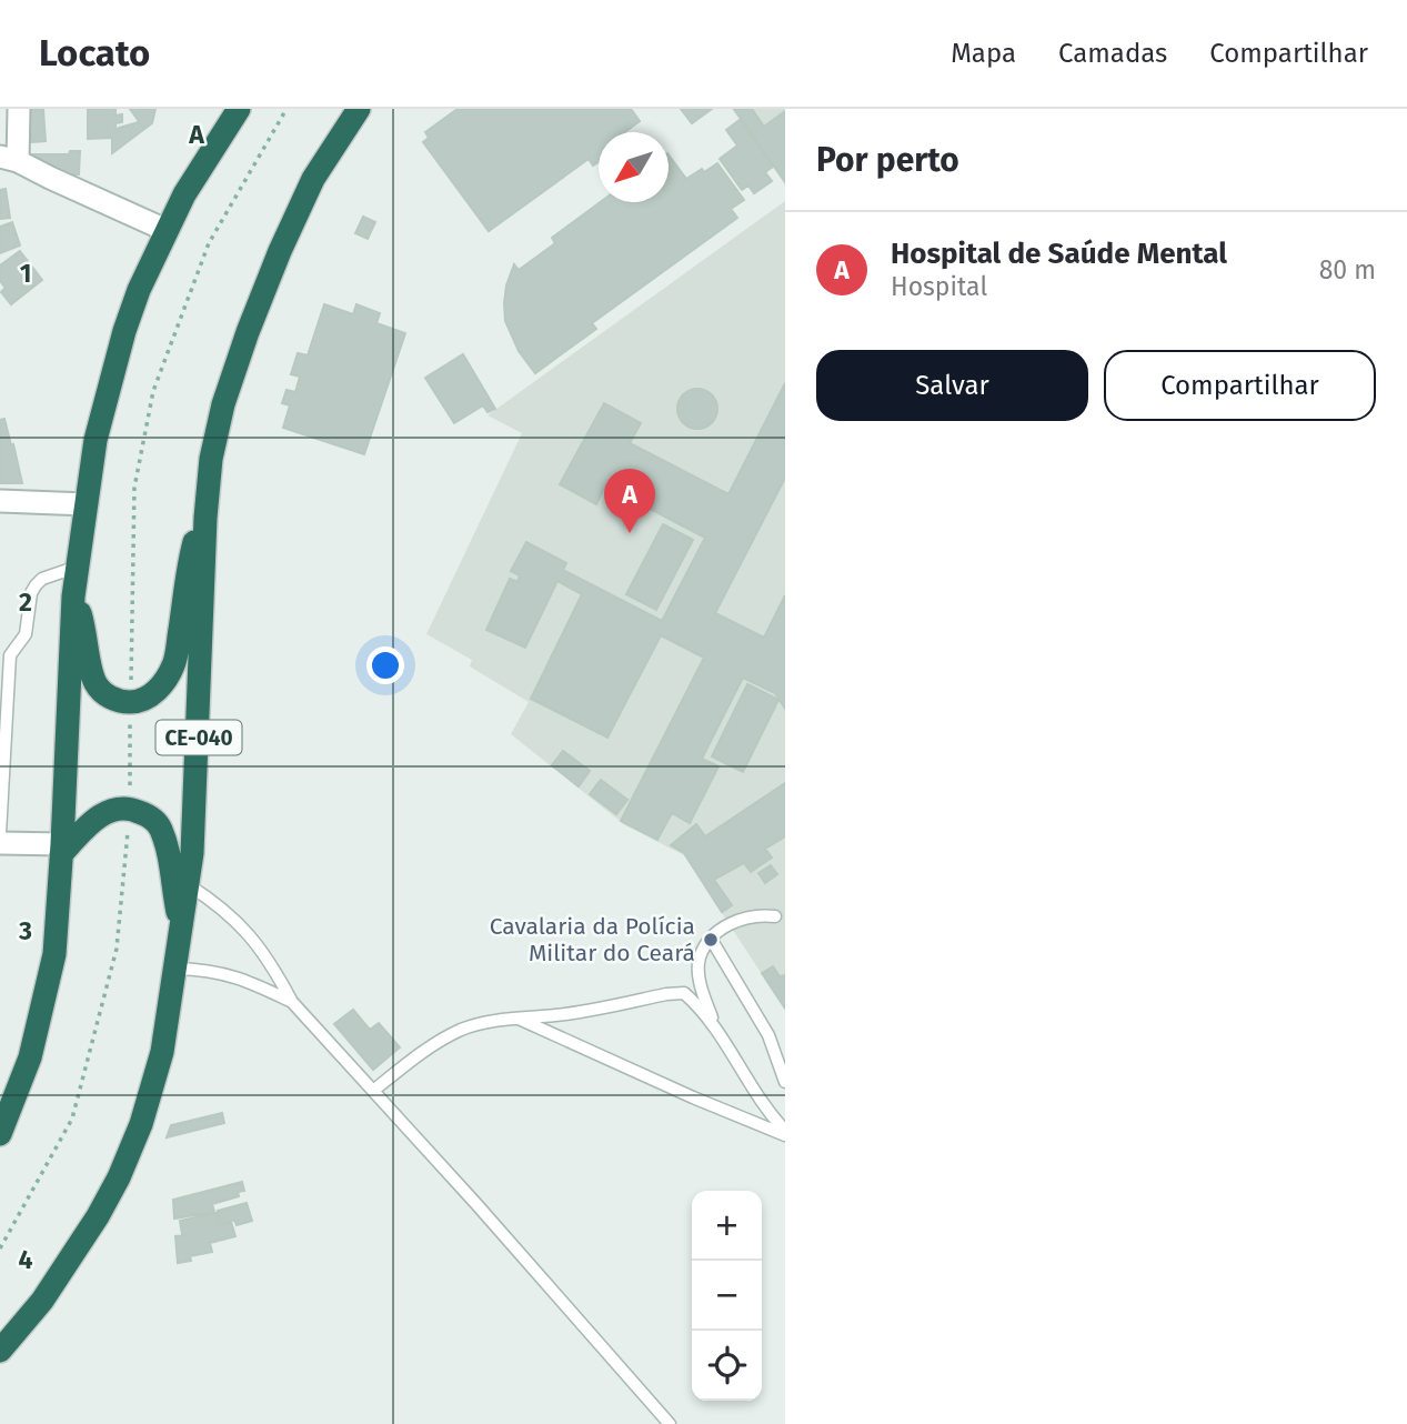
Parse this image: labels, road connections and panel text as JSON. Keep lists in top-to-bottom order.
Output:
{
  "streets": {
    "highway": ["CE-040"]
  },
  "places": ["Cavalaria da Polícia Militar do Ceará"],
  "north": "bottom left",
  "page": {
    "header": "Locato",
    "nav": ["Mapa", "Camadas", "Compartilhar"],
    "heading": "Por perto",
    "list": [
      {
        "mark": "A",
        "name": "Hospital de Saúde Mental",
        "note": "Hospital",
        "value": "80 m"
      }
    ],
    "buttons": ["Salvar", "Compartilhar"],
    "pins": "A",
    "map_buttons": ["+", "−"]
  },
  "grid": {
    "columns": ["A"],
    "rows": [
      "1",
      "2",
      "3",
      "4"
    ]
  }
}
